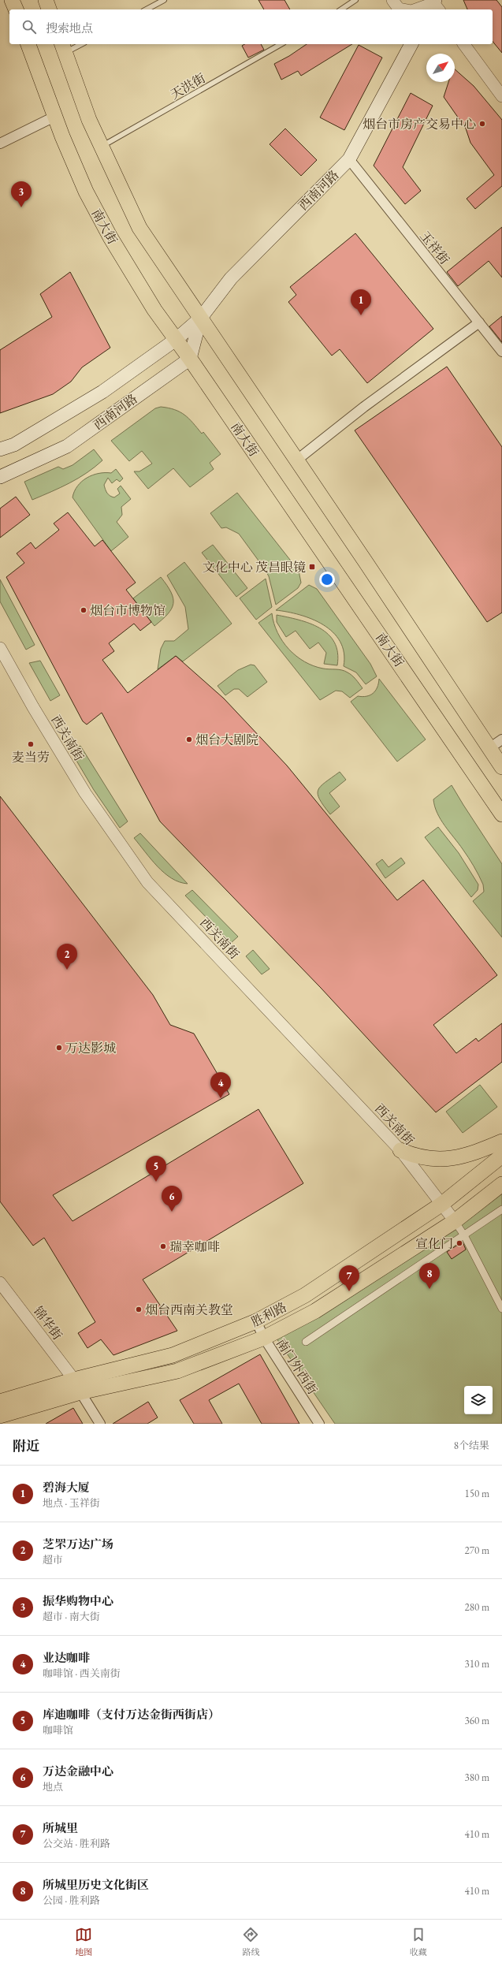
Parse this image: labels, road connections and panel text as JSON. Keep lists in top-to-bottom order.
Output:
{
  "streets": {
    "main road": ["西南河路", "南大街", "胜利路"],
    "street": [
      "玉祥街",
      "西关南街",
      "锦华街",
      "南门外西街"
    ],
    "lane": ["天洪街"]
  },
  "crossings": [
    ["西南河路", "南大街"],
    ["西南河路", "玉祥街"],
    ["西关南街", "胜利路"],
    ["胜利路", "锦华街"],
    ["胜利路", "南门外西街"]
  ],
  "places": {
    "other": [
      "烟台市房产交易中心",
      "烟台市博物馆",
      "烟台大剧院",
      "麦当劳",
      "万达影城",
      "宣化门",
      "瑞幸咖啡",
      "烟台西南关教堂"
    ],
    "transit": ["文化中心 茂昌眼镜"]
  },
  "north": "top right",
  "page": {
    "search": "搜索地点",
    "pins": [
      "3",
      "1",
      "2",
      "4",
      "5",
      "6",
      "8",
      "7"
    ],
    "heading": ["附近", "8个结果"],
    "list": [
      {
        "mark": "1",
        "name": "碧海大厦",
        "note": "地点 · 玉祥街",
        "value": "150 m"
      },
      {
        "mark": "2",
        "name": "芝罘万达广场",
        "note": "超市",
        "value": "270 m"
      },
      {
        "mark": "3",
        "name": "振华购物中心",
        "note": "超市 · 南大街",
        "value": "280 m"
      },
      {
        "mark": "4",
        "name": "业达咖啡",
        "note": "咖啡馆 · 西关南街",
        "value": "310 m"
      },
      {
        "mark": "5",
        "name": "库迪咖啡（支付万达金街西街店）",
        "note": "咖啡馆",
        "value": "360 m"
      },
      {
        "mark": "6",
        "name": "万达金融中心",
        "note": "地点",
        "value": "380 m"
      },
      {
        "mark": "7",
        "name": "所城里",
        "note": "公交站 · 胜利路",
        "value": "410 m"
      },
      {
        "mark": "8",
        "name": "所城里历史文化街区",
        "note": "公园 · 胜利路",
        "value": "410 m"
      }
    ],
    "nav": ["地图", "路线", "收藏"]
  }
}
